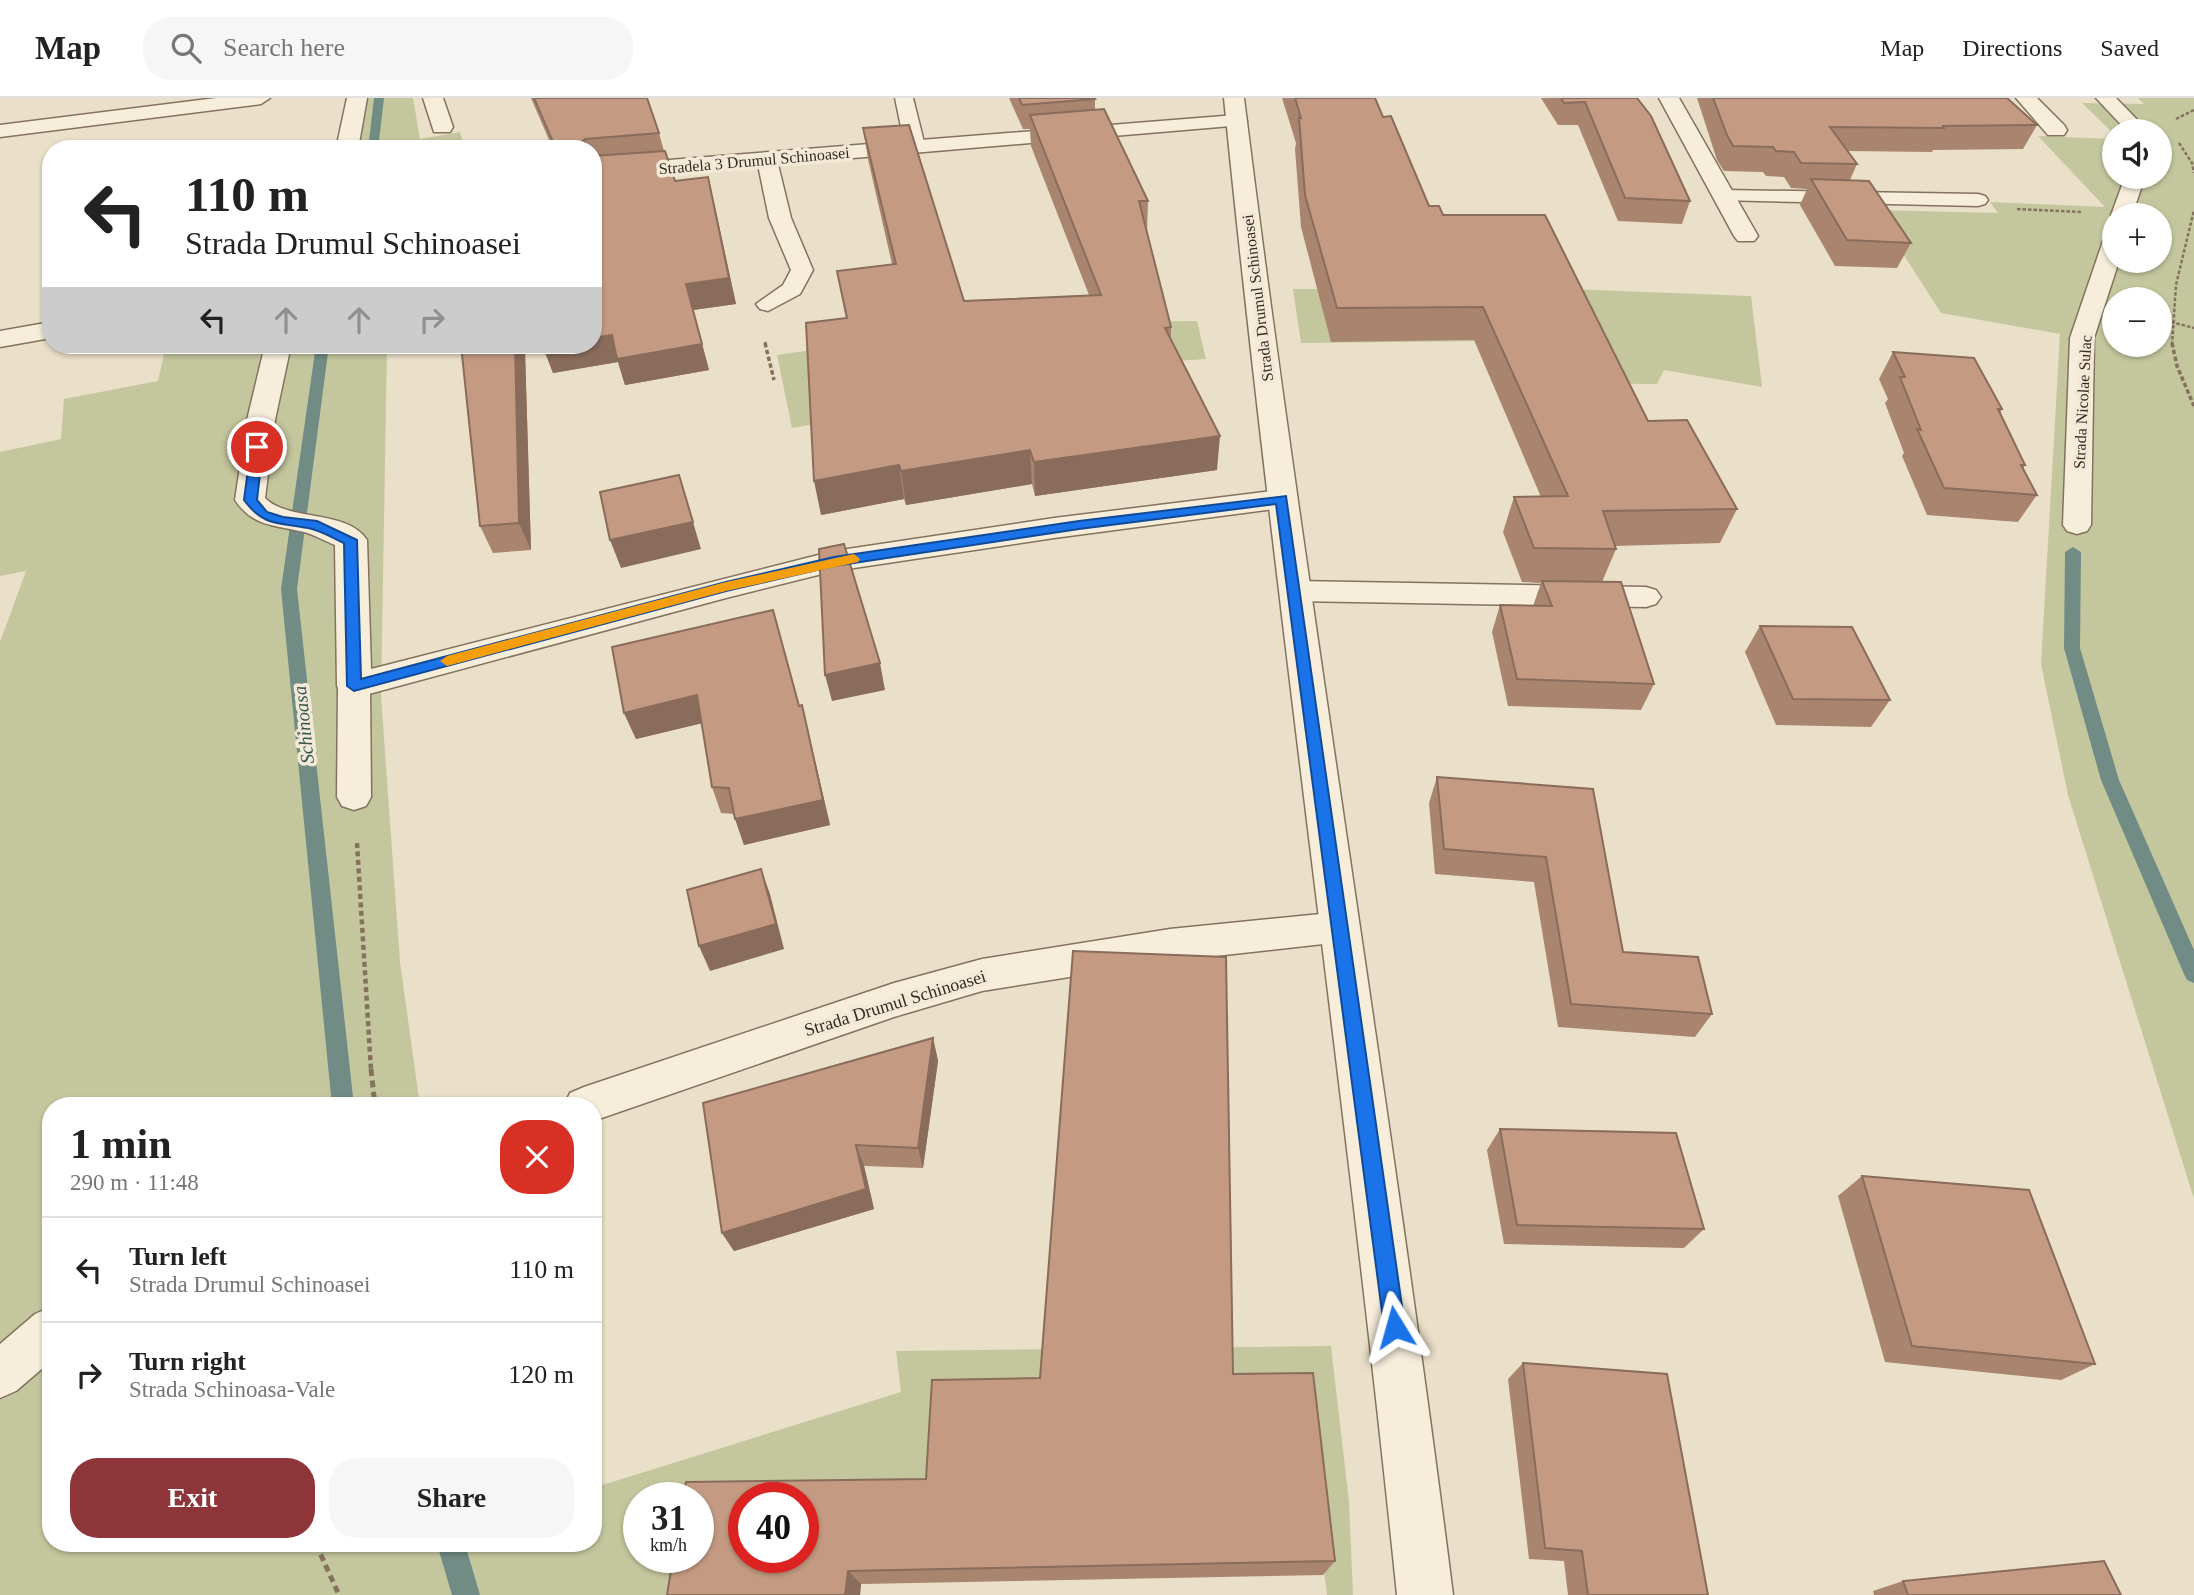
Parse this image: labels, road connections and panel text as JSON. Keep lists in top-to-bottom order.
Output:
{
  "streets": {
    "street": ["Stradela 3 Drumul Schinoasei", "Strada Drumul Schinoasei"],
    "lane": ["Strada Nicolae Sulac"]
  },
  "crossings": [
    ["Stradela 3 Drumul Schinoasei", "Strada Drumul Schinoasei"]
  ],
  "water": ["Schinoasa"],
  "page": {
    "header": "Map",
    "search": "Search here",
    "nav": ["Map", "Directions", "Saved"],
    "map_buttons": ["+", "−"],
    "turn": ["110 m", "Strada Drumul Schinoasei"],
    "heading": ["1 min", "290 m · 11:48"],
    "list": [
      {
        "name": "Turn left",
        "note": "Strada Drumul Schinoasei",
        "value": "110 m"
      },
      {
        "name": "Turn right",
        "note": "Strada Schinoasa-Vale",
        "value": "120 m"
      }
    ],
    "buttons": ["Exit", "Share"],
    "speed": "31 km/h",
    "limit": "40"
  }
}
